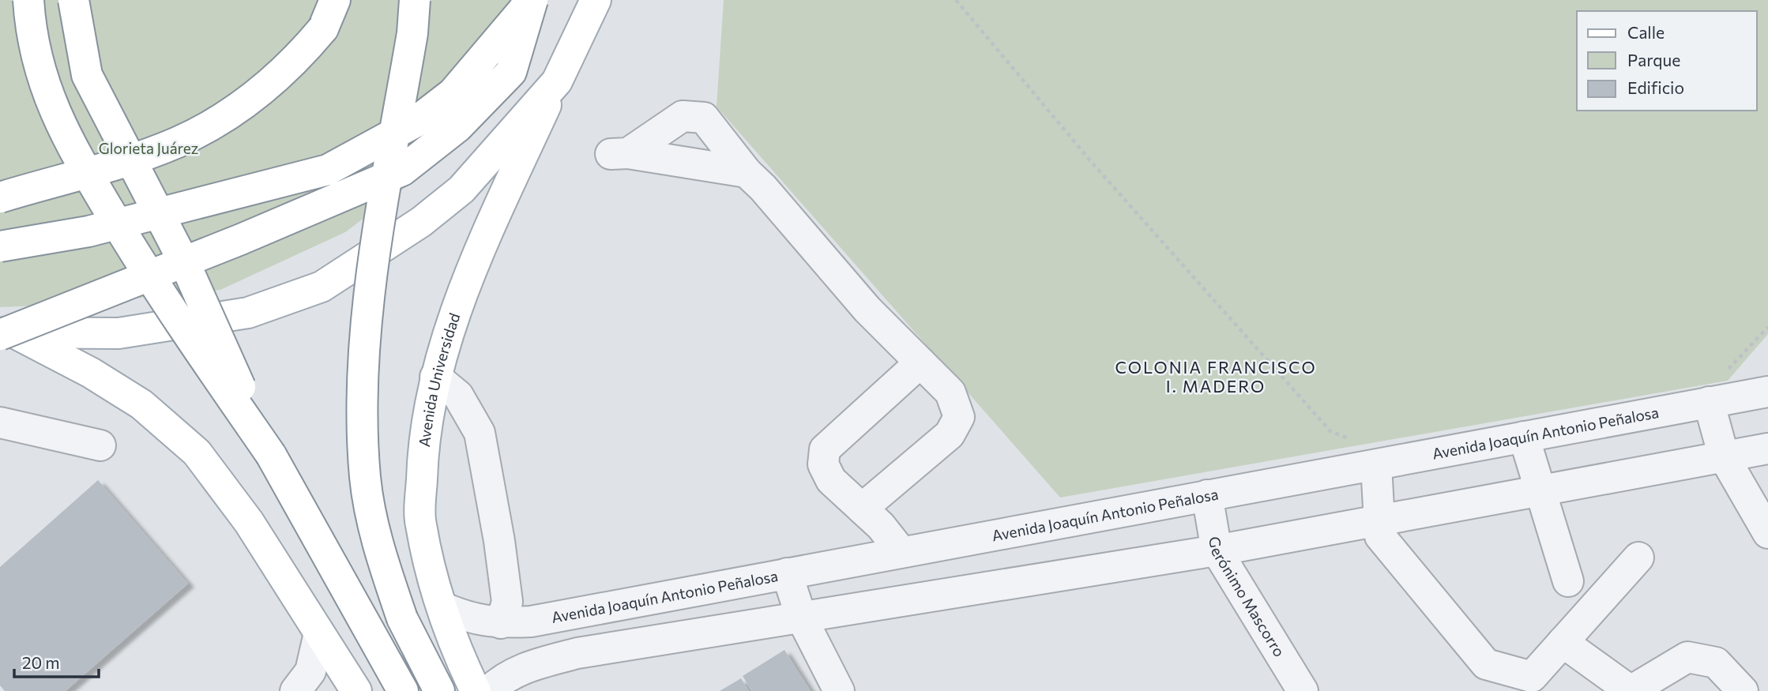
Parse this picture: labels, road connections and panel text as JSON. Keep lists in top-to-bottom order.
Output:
{
  "streets": {
    "main road": ["Avenida Universidad"],
    "street": ["Avenida Joaquín Antonio Peñalosa", "Gerónimo Mascorro"]
  },
  "crossings": [
    ["Avenida Universidad", "Avenida Joaquín Antonio Peñalosa"],
    ["Avenida Joaquín Antonio Peñalosa", "Gerónimo Mascorro"]
  ],
  "districts": ["COLONIA FRANCISCO I. MADERO"],
  "parks": ["Glorieta Juárez"],
  "legend": ["Calle", "Parque", "Edificio"],
  "scale_bar": "20 m"
}
